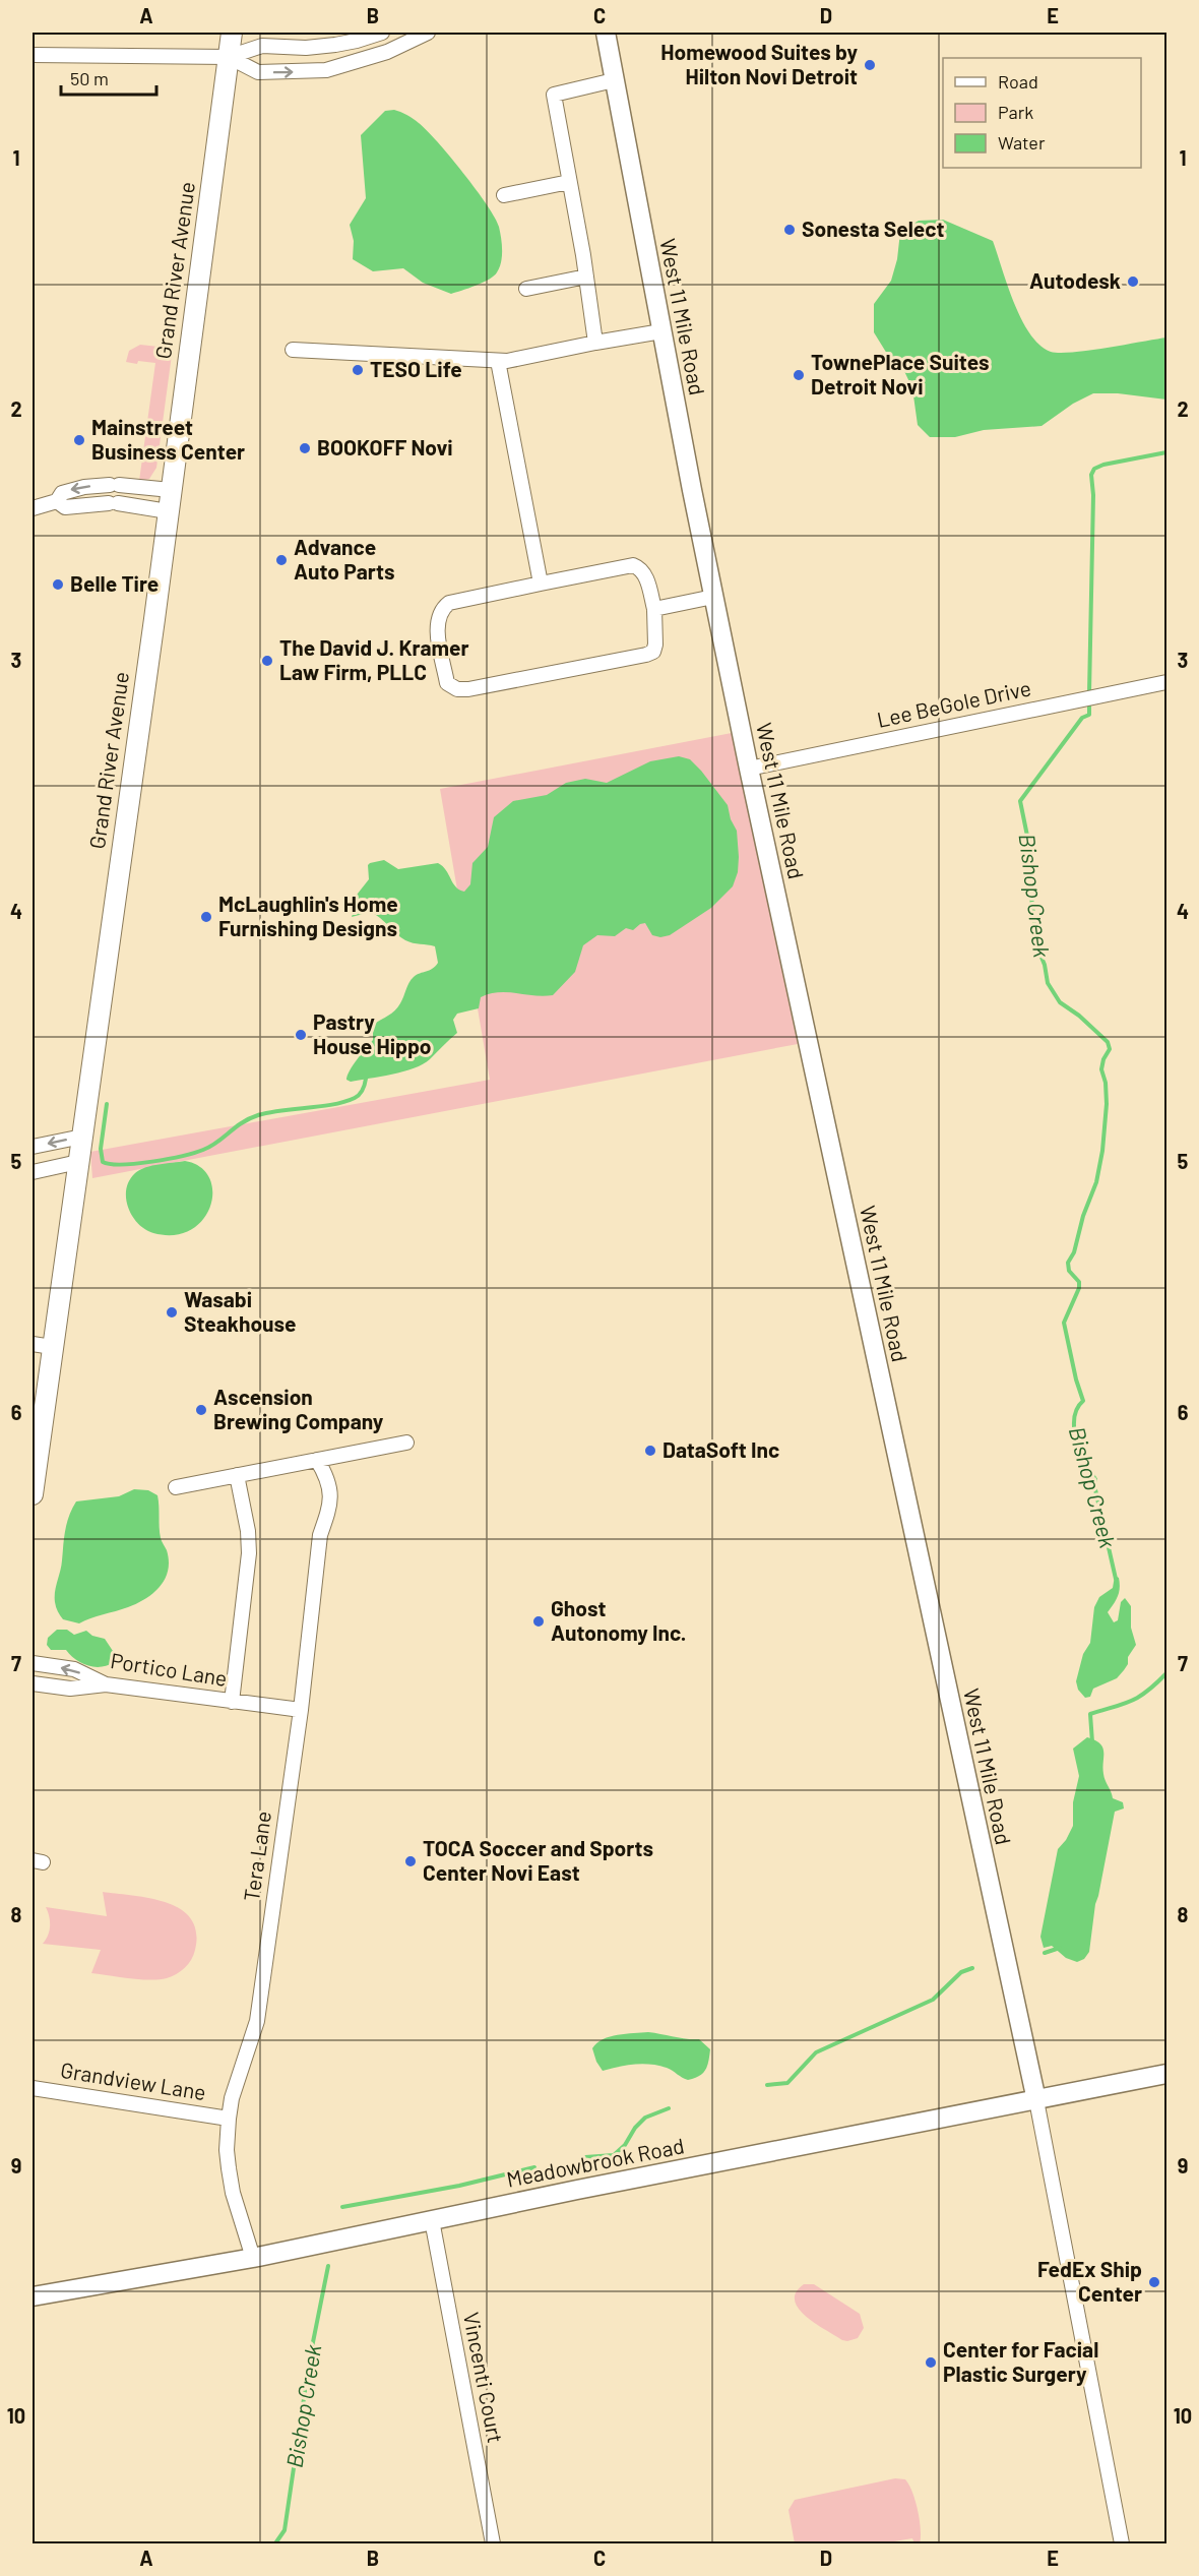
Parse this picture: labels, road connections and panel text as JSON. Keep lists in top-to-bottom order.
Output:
{
  "streets": {
    "main road": ["Grand River Avenue"],
    "street": [
      "West 11 Mile Road",
      "Lee BeGole Drive",
      "Portico Lane",
      "Tera Lane",
      "Grandview Lane",
      "Meadowbrook Road",
      "Vincenti Court"
    ]
  },
  "crossings": [
    ["West 11 Mile Road", "Lee BeGole Drive"],
    ["West 11 Mile Road", "Meadowbrook Road"],
    ["Portico Lane", "Tera Lane"],
    ["Tera Lane", "Grandview Lane"],
    ["Tera Lane", "Meadowbrook Road"],
    ["Meadowbrook Road", "Vincenti Court"]
  ],
  "water": ["Bishop Creek"],
  "places": [
    "Homewood Suites by Hilton Novi Detroit",
    "Sonesta Select",
    "Autodesk",
    "TESO Life",
    "TownePlace Suites Detroit Novi",
    "Mainstreet Business Center",
    "BOOKOFF Novi",
    "Advance Auto Parts",
    "Belle Tire",
    "The David J. Kramer Law Firm, PLLC",
    "McLaughlin's Home Furnishing Designs",
    "Pastry House Hippo",
    "Wasabi Steakhouse",
    "Ascension Brewing Company",
    "DataSoft Inc",
    "Ghost Autonomy Inc.",
    "TOCA Soccer and Sports Center Novi East",
    "FedEx Ship Center",
    "Center for Facial Plastic Surgery"
  ],
  "legend": ["Road", "Park", "Water"],
  "scale_bar": "50 m",
  "grid": {
    "columns": [
      "A",
      "B",
      "C",
      "D",
      "E"
    ],
    "rows": [
      "1",
      "2",
      "3",
      "4",
      "5",
      "6",
      "7",
      "8",
      "9",
      "10"
    ]
  }
}
